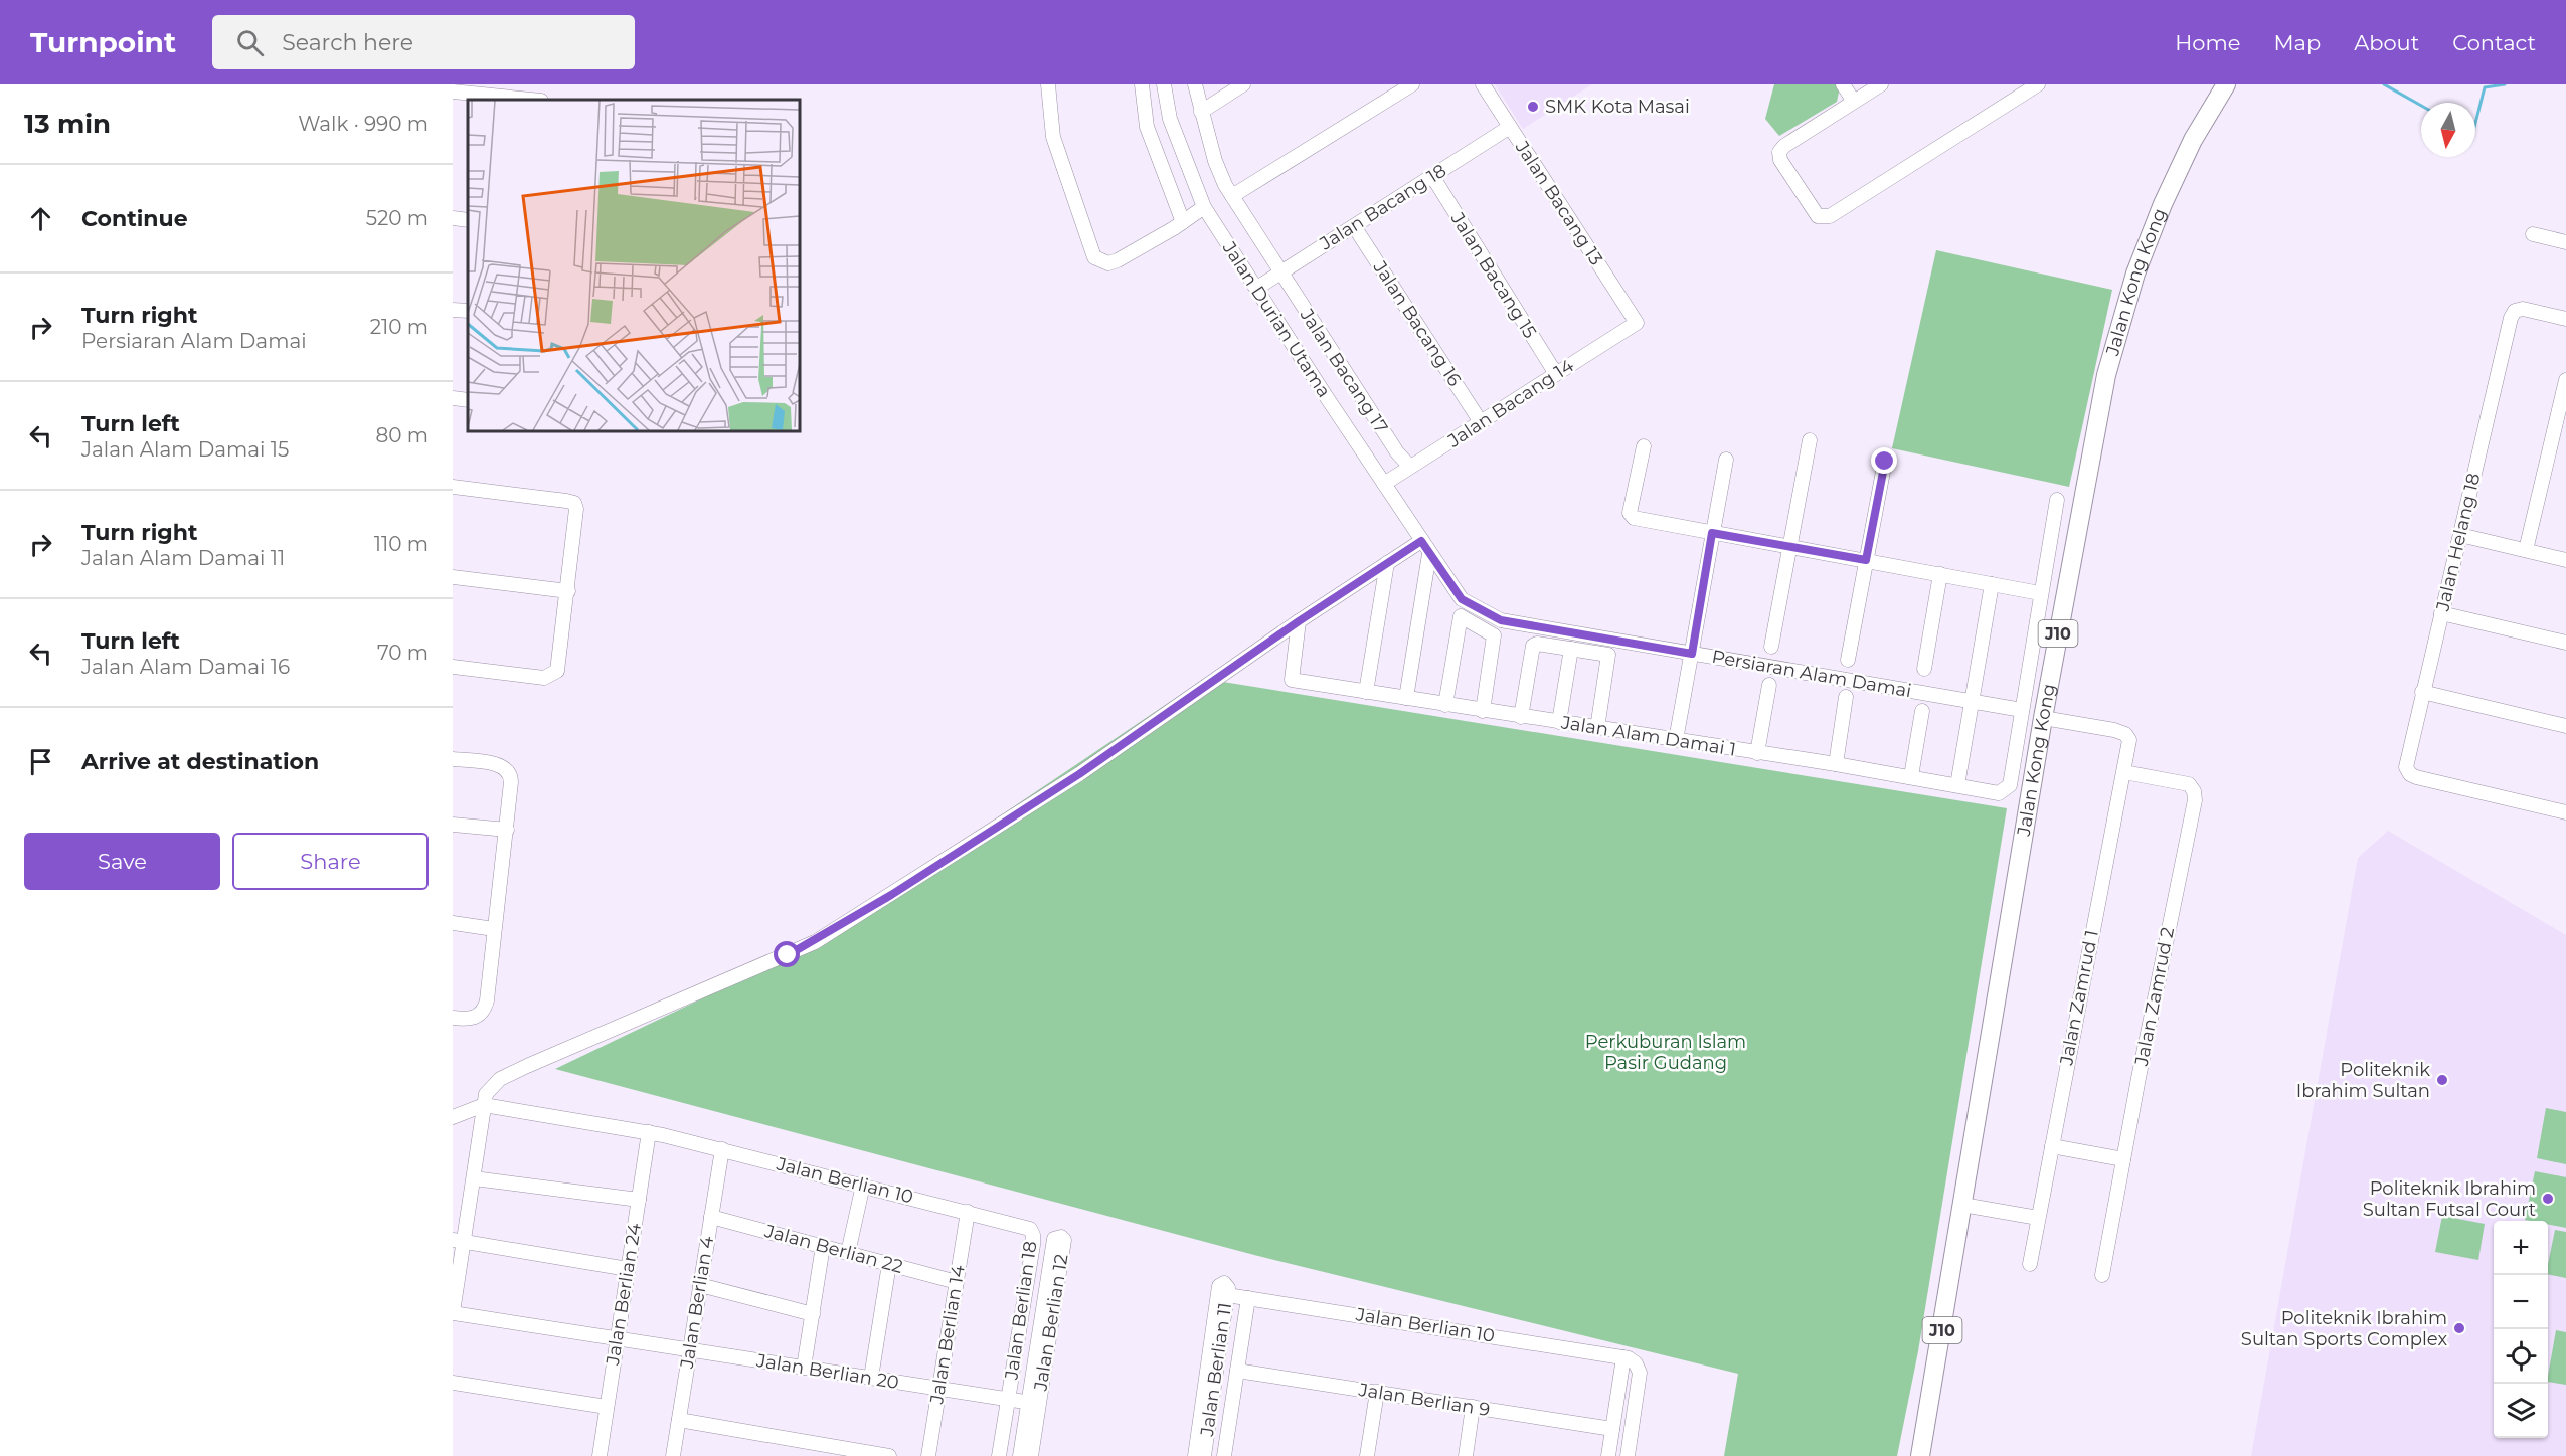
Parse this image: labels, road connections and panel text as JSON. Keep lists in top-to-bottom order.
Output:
{
  "streets": {
    "main road": ["Jalan Kong Kong", "J10"],
    "street": [
      "Jalan Bacang 13",
      "Jalan Bacang 18",
      "Jalan Bacang 15",
      "Jalan Durian Utama",
      "Jalan Bacang 16",
      "Jalan Bacang 17",
      "Jalan Bacang 14",
      "Jalan Helang 18",
      "Persiaran Alam Damai",
      "Jalan Alam Damai 1",
      "Jalan Zamrud 2",
      "Jalan Zamrud 1",
      "Jalan Berlian 10",
      "Jalan Berlian 22",
      "Jalan Berlian 24",
      "Jalan Berlian 4",
      "Jalan Berlian 18",
      "Jalan Berlian 12",
      "Jalan Berlian 14",
      "Jalan Berlian 11",
      "Jalan Berlian 20",
      "Jalan Berlian 9"
    ]
  },
  "crossings": [
    ["Jalan Bacang 13", "Jalan Bacang 18"],
    ["Jalan Bacang 13", "Jalan Bacang 14"],
    ["Jalan Bacang 18", "Jalan Bacang 15"],
    ["Jalan Bacang 18", "Jalan Durian Utama"],
    ["Jalan Bacang 18", "Jalan Bacang 16"],
    ["Jalan Bacang 18", "Jalan Bacang 17"],
    ["Jalan Bacang 15", "Jalan Bacang 14"],
    ["Jalan Kong Kong", "Jalan Zamrud 1"],
    ["Jalan Durian Utama", "Jalan Bacang 14"],
    ["Jalan Durian Utama", "Persiaran Alam Damai"],
    ["Jalan Bacang 16", "Jalan Bacang 14"],
    ["Jalan Bacang 17", "Jalan Bacang 14"],
    ["Persiaran Alam Damai", "Jalan Alam Damai 1"],
    ["Jalan Zamrud 2", "Jalan Zamrud 1"],
    ["Jalan Berlian 10", "Jalan Berlian 24"],
    ["Jalan Berlian 10", "Jalan Berlian 4"],
    ["Jalan Berlian 10", "Jalan Berlian 18"],
    ["Jalan Berlian 10", "Jalan Berlian 14"],
    ["Jalan Berlian 10", "Jalan Berlian 11"],
    ["Jalan Berlian 22", "Jalan Berlian 4"],
    ["Jalan Berlian 22", "Jalan Berlian 14"],
    ["Jalan Berlian 24", "Jalan Berlian 20"],
    ["Jalan Berlian 4", "Jalan Berlian 20"],
    ["Jalan Berlian 18", "Jalan Berlian 14"],
    ["Jalan Berlian 18", "Jalan Berlian 20"],
    ["Jalan Berlian 12", "Jalan Berlian 20"],
    ["Jalan Berlian 14", "Jalan Berlian 20"]
  ],
  "parks": ["Perkuburan Islam Pasir Gudang"],
  "places": [
    "SMK Kota Masai",
    "Politeknik Ibrahim Sultan",
    "Politeknik Ibrahim Sultan Futsal Court",
    "Politeknik Ibrahim Sultan Sports Complex"
  ],
  "north": "bottom",
  "page": {
    "header": "Turnpoint",
    "search": "Search here",
    "nav": [
      "Home",
      "Map",
      "About",
      "Contact"
    ],
    "heading": ["13 min", "Walk · 990 m"],
    "list": [
      ["Continue", "520 m"],
      ["Turn right", "Persiaran Alam Damai", "210 m"],
      ["Turn left", "Jalan Alam Damai 15", "80 m"],
      ["Turn right", "Jalan Alam Damai 11", "110 m"],
      ["Turn left", "Jalan Alam Damai 16", "70 m"],
      "Arrive at destination"
    ],
    "buttons": ["Save", "Share"],
    "map_buttons": ["+", "−"]
  }
}
